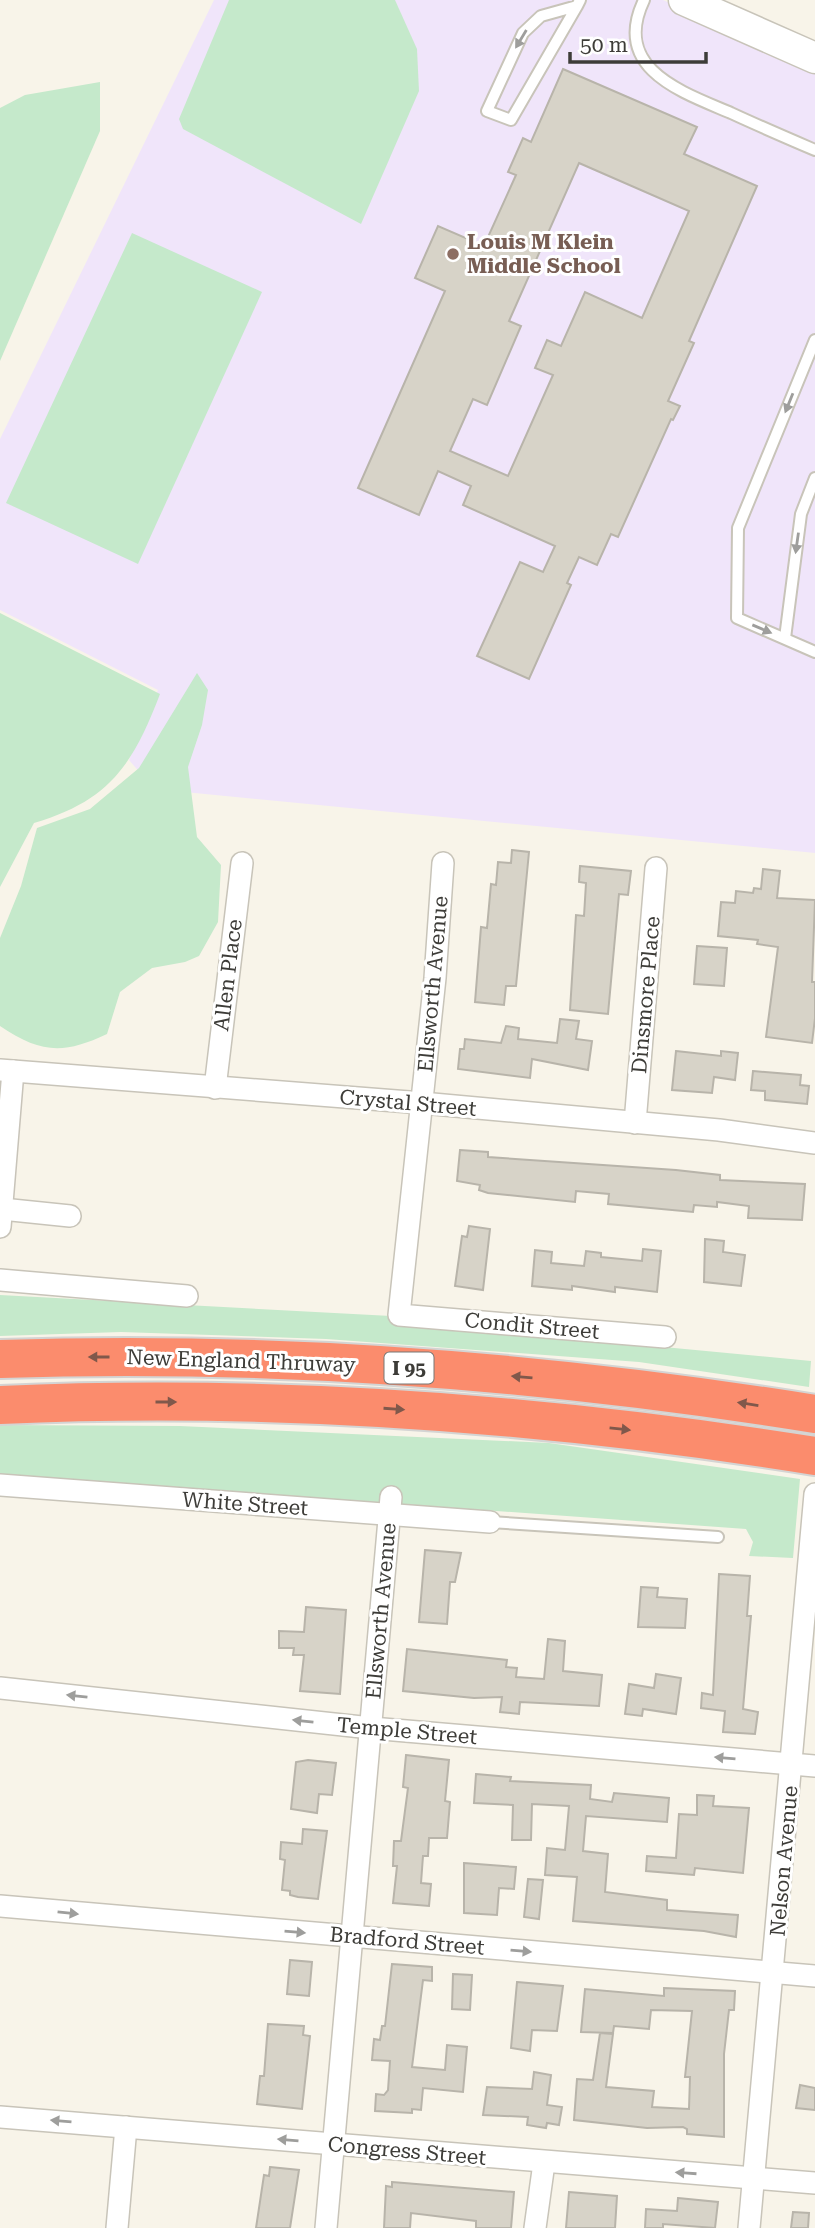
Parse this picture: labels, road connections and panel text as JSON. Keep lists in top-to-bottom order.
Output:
{
  "streets": {
    "highway": ["New England Thruway", "I 95"],
    "street": [
      "Allen Place",
      "Ellsworth Avenue",
      "Dinsmore Place",
      "Crystal Street",
      "Condit Street",
      "White Street",
      "Temple Street",
      "Nelson Avenue",
      "Bradford Street",
      "Congress Street"
    ]
  },
  "crossings": [
    ["Allen Place", "Crystal Street"],
    ["Ellsworth Avenue", "Crystal Street"],
    ["Ellsworth Avenue", "Condit Street"],
    ["Ellsworth Avenue", "White Street"],
    ["Ellsworth Avenue", "Temple Street"],
    ["Ellsworth Avenue", "Bradford Street"],
    ["Ellsworth Avenue", "Congress Street"],
    ["Dinsmore Place", "Crystal Street"],
    ["Temple Street", "Nelson Avenue"],
    ["Nelson Avenue", "Bradford Street"],
    ["Nelson Avenue", "Congress Street"]
  ],
  "one_way": ["Temple Street", "Bradford Street", "Congress Street"],
  "places": ["Louis M Klein Middle School"],
  "scale_bar": "50 m"
}
